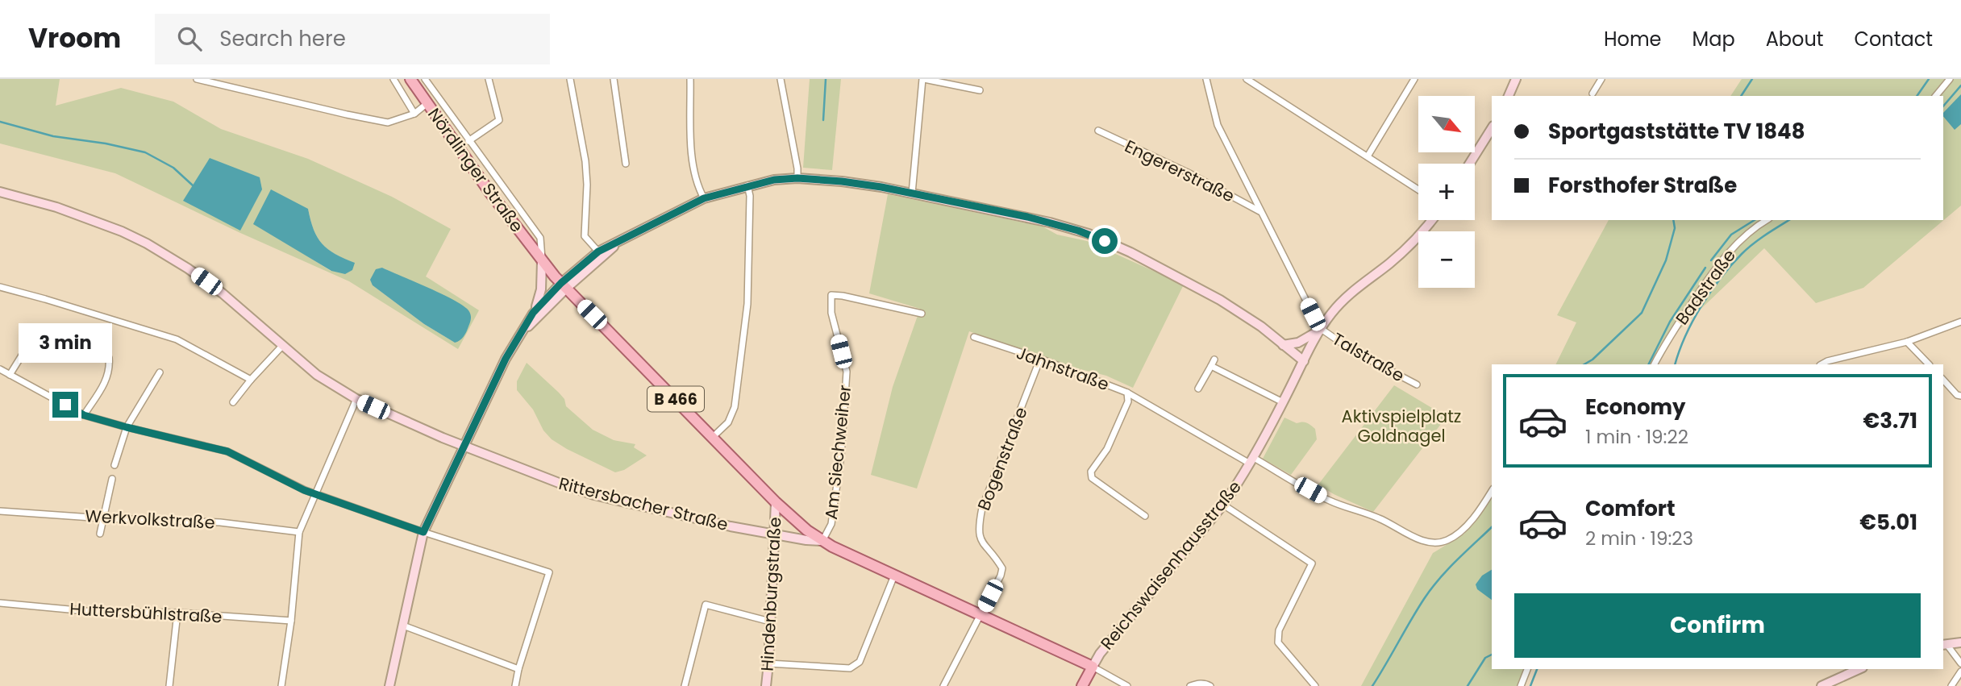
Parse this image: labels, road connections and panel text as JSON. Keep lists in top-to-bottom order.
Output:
{
  "streets": {
    "main road": ["Nördlinger Straße", "B 466"],
    "street": [
      "Engererstraße",
      "Badstraße",
      "Talstraße",
      "Jahnstraße",
      "Am Siechweiher",
      "Bogenstraße",
      "Rittersbacher Straße",
      "Werkvolkstraße",
      "Reichswaisenhausstraße",
      "Hindenburgstraße",
      "Huttersbühlstraße"
    ]
  },
  "crossings": [
    ["Nördlinger Straße", "B 466"],
    ["Nördlinger Straße", "Am Siechweiher"],
    ["Nördlinger Straße", "Rittersbacher Straße"],
    ["Nördlinger Straße", "Hindenburgstraße"],
    ["Talstraße", "Reichswaisenhausstraße"],
    ["Jahnstraße", "Bogenstraße"],
    ["Jahnstraße", "Reichswaisenhausstraße"],
    ["B 466", "Am Siechweiher"],
    ["B 466", "Bogenstraße"],
    ["B 466", "Rittersbacher Straße"],
    ["B 466", "Reichswaisenhausstraße"],
    ["Am Siechweiher", "Rittersbacher Straße"],
    ["Rittersbacher Straße", "Hindenburgstraße"]
  ],
  "parks": ["Aktivspielplatz Goldnagel"],
  "north": "bottom right",
  "page": {
    "header": "Vroom",
    "search": "Search here",
    "nav": [
      "Home",
      "Map",
      "About",
      "Contact"
    ],
    "map_buttons": ["+", "−"],
    "banner": ["Sportgaststätte TV 1848", "Forsthofer Straße"],
    "bubble": "3 min",
    "list": [
      {
        "name": "Economy",
        "note": "1 min · 19:22",
        "value": "€3.71"
      },
      {
        "name": "Comfort",
        "note": "2 min · 19:23",
        "value": "€5.01"
      }
    ],
    "buttons": "Confirm"
  }
}
